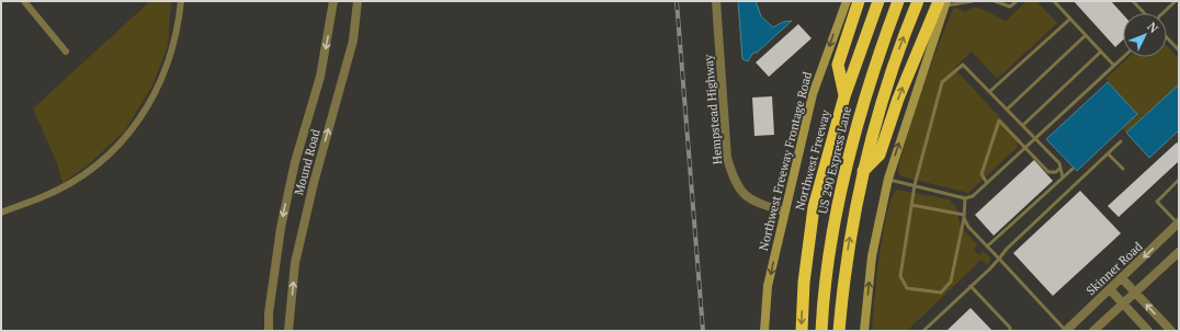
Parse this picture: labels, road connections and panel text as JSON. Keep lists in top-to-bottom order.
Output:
{
  "streets": {
    "highway": ["Northwest Freeway", "US 290 Express Lane"],
    "main road": ["Northwest Freeway Frontage Road"],
    "street": ["Hempstead Highway", "Mound Road", "Skinner Road"]
  },
  "crossings": [
    ["Hempstead Highway", "Northwest Freeway Frontage Road"]
  ],
  "one_way": ["Northwest Freeway Frontage Road"],
  "north": "top right"
}
